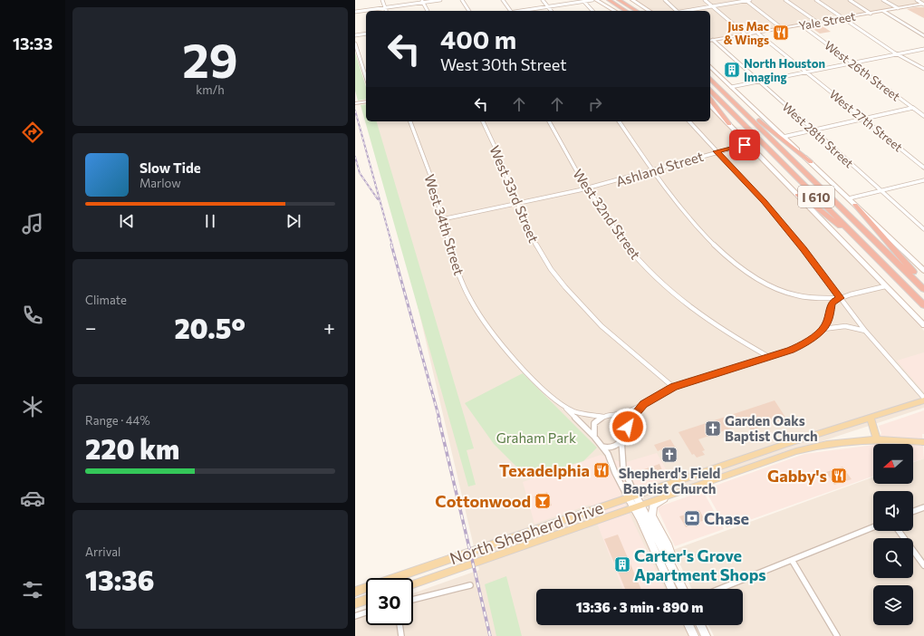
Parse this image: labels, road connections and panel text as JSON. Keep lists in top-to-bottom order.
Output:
{
  "streets": {
    "highway": ["I 610"],
    "main road": ["Yale Street", "North Shepherd Drive"],
    "street": [
      "West 26th Street",
      "West 27th Street",
      "West 28th Street",
      "Ashland Street",
      "West 33rd Street",
      "West 32nd Street",
      "West 34th Street"
    ]
  },
  "crossings": [
    ["Yale Street", "West 26th Street"],
    ["Yale Street", "West 27th Street"],
    ["Yale Street", "West 28th Street"],
    ["Ashland Street", "West 33rd Street"],
    ["Ashland Street", "West 32nd Street"],
    ["Ashland Street", "West 34th Street"]
  ],
  "parks": ["Graham Park"],
  "places": {
    "restaurant": ["Jus Mac & Wings", "Texadelphia", "Gabby's"],
    "building": ["North Houston Imaging", "Carter's Grove Apartment Shops"],
    "church": ["Garden Oaks Baptist Church", "Shepherd's Field Baptist Church"],
    "bar": ["Cottonwood"],
    "bank": ["Chase"]
  },
  "north": "left",
  "page": {
    "tabs": "13:33",
    "tile": [
      ["29", "km/h"],
      "Climate",
      ["Range · 44%", "220 km"],
      ["Arrival", "13:36"]
    ],
    "turn": ["400 m", "West 30th Street"],
    "song": ["Slow Tide", "Marlow"],
    "heat": ["−", "20.5°", "+"],
    "limit": "30",
    "trip": "13:36 · 3 min · 890 m"
  }
}
